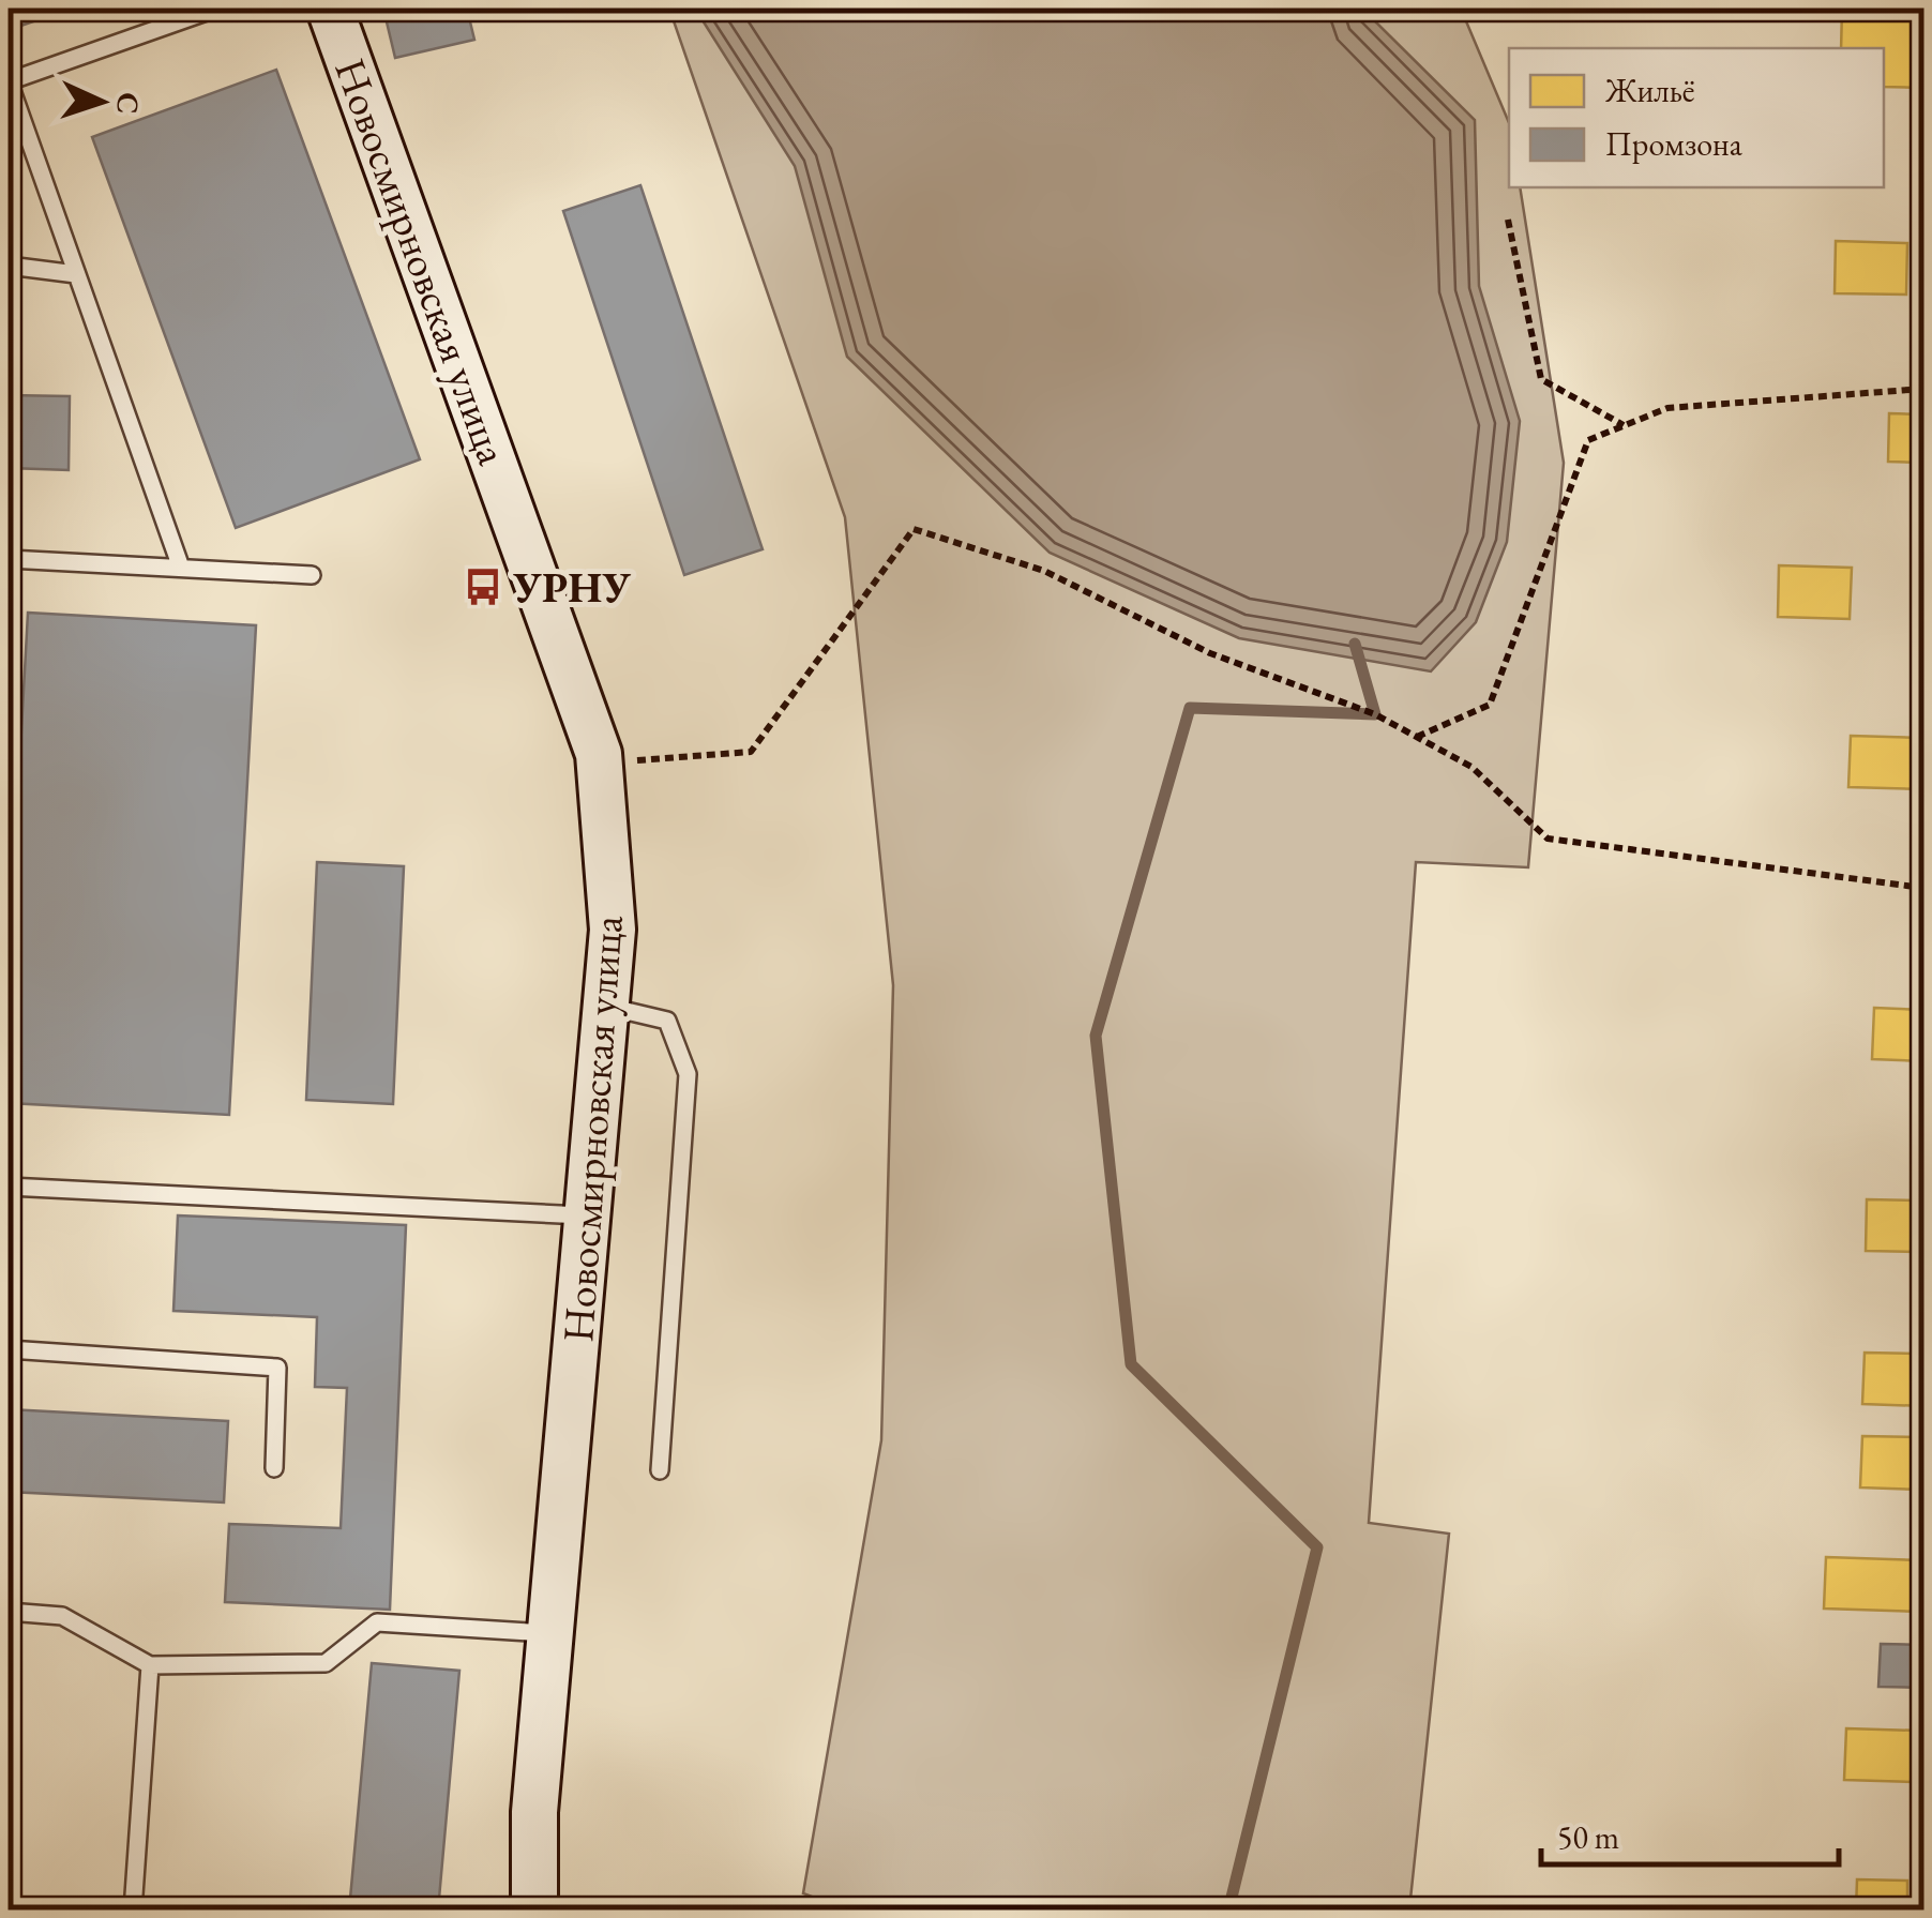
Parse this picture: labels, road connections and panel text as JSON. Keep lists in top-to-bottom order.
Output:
{
  "streets": {
    "street": ["Новосмирновская улица"]
  },
  "places": {
    "bus stop": ["УРНУ"]
  },
  "legend": ["Жильё", "Промзона"],
  "scale_bar": "50 m",
  "north": "right"
}
